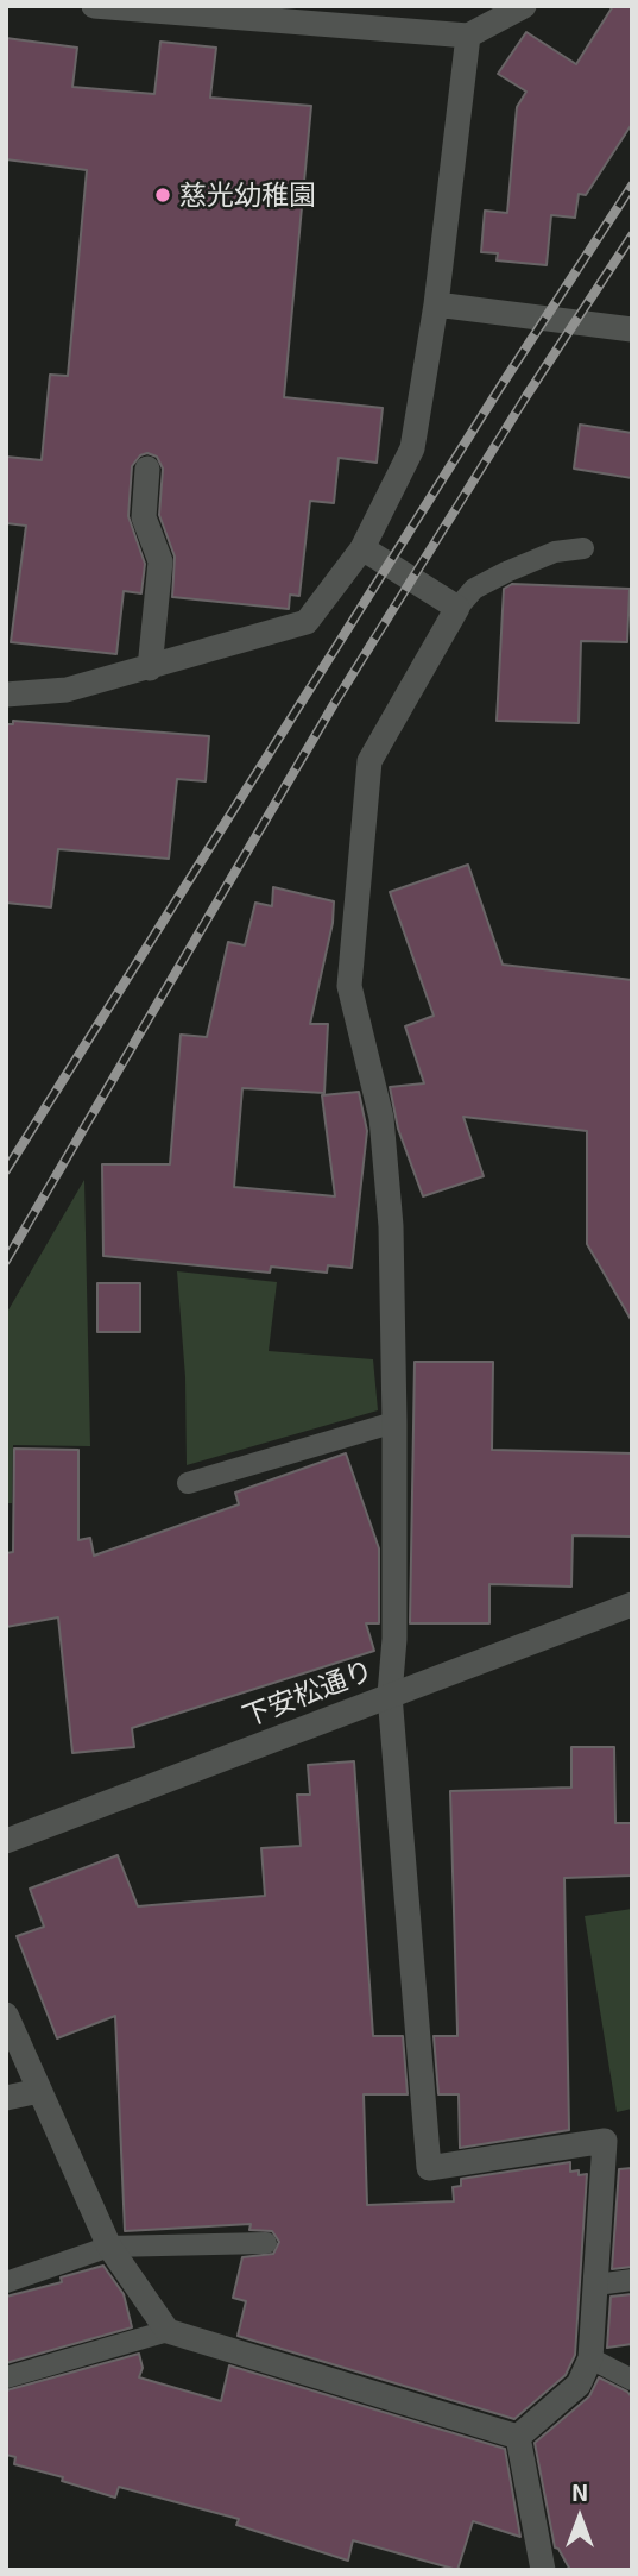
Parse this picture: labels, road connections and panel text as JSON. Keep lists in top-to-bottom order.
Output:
{
  "streets": {
    "street": ["下安松通り"]
  },
  "places": ["慈光幼稚園"],
  "north": "top"
}
